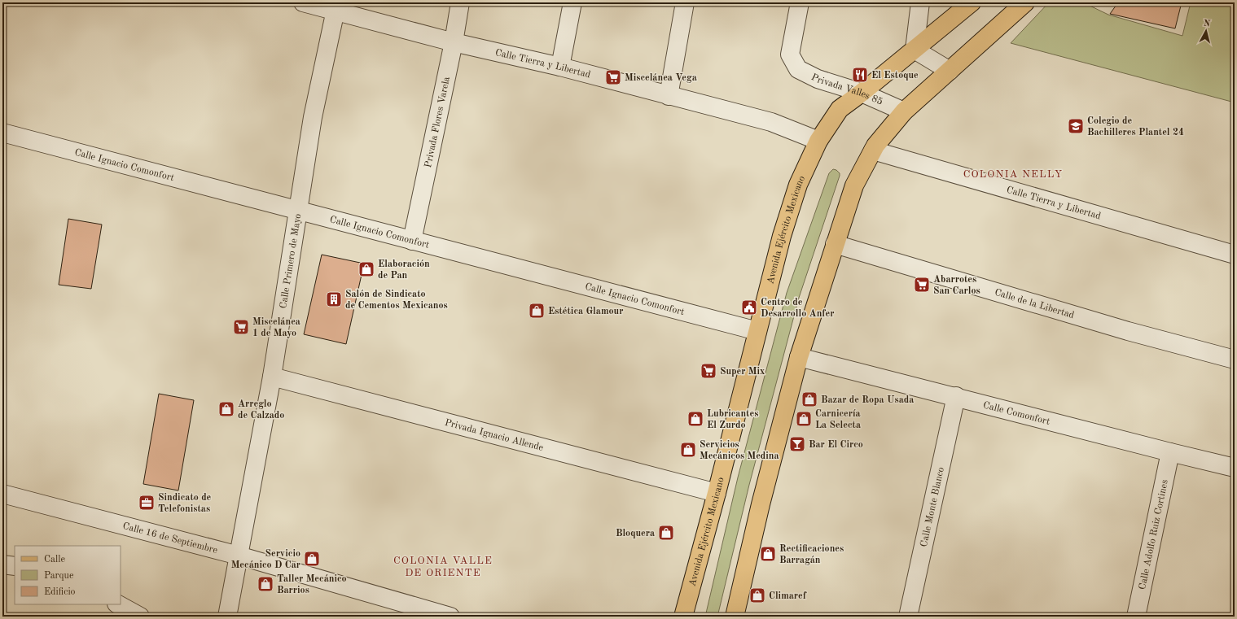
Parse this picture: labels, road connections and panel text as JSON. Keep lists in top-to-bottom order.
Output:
{
  "streets": {
    "main road": ["Avenida Ejército Mexicano"],
    "street": [
      "Calle Tierra y Libertad",
      "Privada Valles 85",
      "Privada Flores Varela",
      "Calle Ignacio Comonfort",
      "Calle Primero de Mayo",
      "Calle de la Libertad",
      "Calle Comonfort",
      "Privada Ignacio Allende",
      "Calle Monte Blanco",
      "Calle Adolfo Ruiz Cortines",
      "Calle 16 de Septiembre"
    ]
  },
  "crossings": [
    ["Calle Tierra y Libertad", "Privada Flores Varela"],
    ["Calle Tierra y Libertad", "Avenida Ejército Mexicano"],
    ["Calle Tierra y Libertad", "Calle Primero de Mayo"],
    ["Privada Valles 85", "Avenida Ejército Mexicano"],
    ["Privada Flores Varela", "Calle Ignacio Comonfort"],
    ["Calle Ignacio Comonfort", "Avenida Ejército Mexicano"],
    ["Calle Ignacio Comonfort", "Calle Primero de Mayo"],
    ["Avenida Ejército Mexicano", "Privada Ignacio Allende"],
    ["Calle Primero de Mayo", "Privada Ignacio Allende"],
    ["Calle Primero de Mayo", "Calle 16 de Septiembre"],
    ["Calle Comonfort", "Calle Monte Blanco"],
    ["Calle Comonfort", "Calle Adolfo Ruiz Cortines"]
  ],
  "districts": ["COLONIA NELLY", "COLONIA VALLE DE ORIENTE"],
  "places": {
    "restaurant": ["El Estoque"],
    "supermarket": [
      "Miscelánea Vega",
      "Abarrotes San Carlos",
      "Miscelánea 1 de Mayo",
      "Super Mix"
    ],
    "school or university": ["Colegio de Bachilleres Plantel 24"],
    "shop": [
      "Elaboración de Pan",
      "Estética Glamour",
      "Bazar de Ropa Usada",
      "Arreglo de Calzado",
      "Lubricantes El Zurdo",
      "Carnicería La Selecta",
      "Servicios Mecánicos Medina",
      "Bloquera",
      "Rectificaciones Barragán",
      "Servicio Mecánico D Car",
      "Taller Mecánico Barrios",
      "Climaref"
    ],
    "building": ["Salón de Sindicato de Cementos Mexicanos"],
    "public building": ["Centro de Desarrollo Anfer"],
    "bar": ["Bar El Circo"],
    "office": ["Sindicato de Telefonistas"]
  },
  "legend": ["Calle", "Parque", "Edificio"],
  "north": "top"
}
